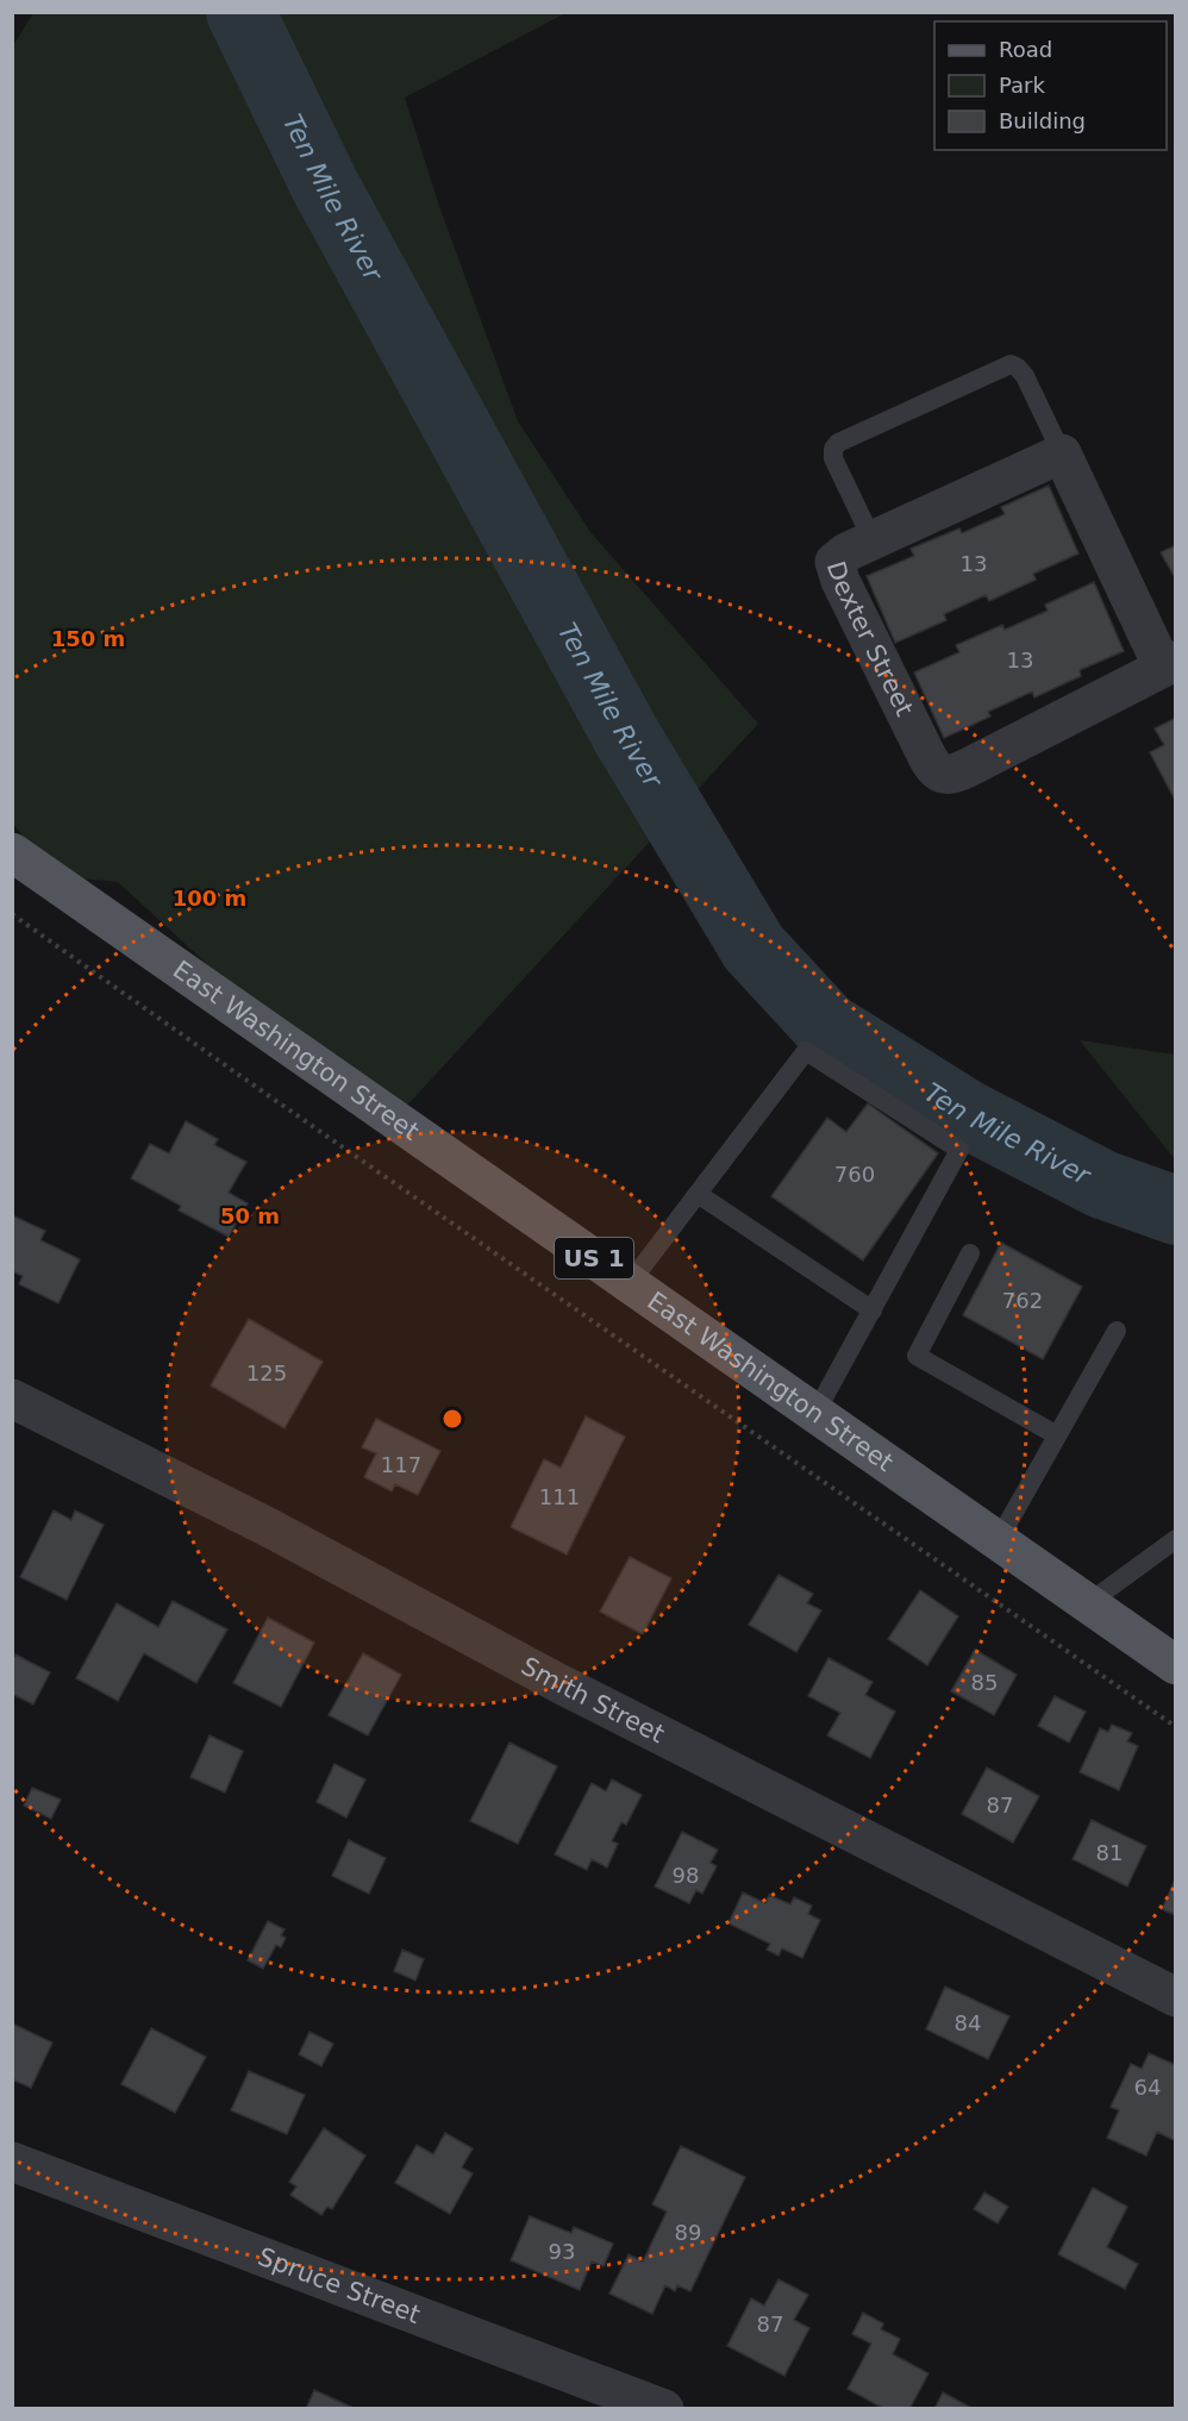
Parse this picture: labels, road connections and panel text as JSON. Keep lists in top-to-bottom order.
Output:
{
  "streets": {
    "main road": ["East Washington Street", "US 1"],
    "street": ["Dexter Street", "Smith Street", "Spruce Street"]
  },
  "water": ["Ten Mile River"],
  "house_numbers": [
    "13",
    "13",
    "760",
    "762",
    "125",
    "117",
    "111",
    "85",
    "87",
    "81",
    "98",
    "84",
    "64",
    "89",
    "93",
    "87"
  ],
  "legend": ["Road", "Park", "Building"],
  "rings": ["150 m", "100 m", "50 m"]
}
